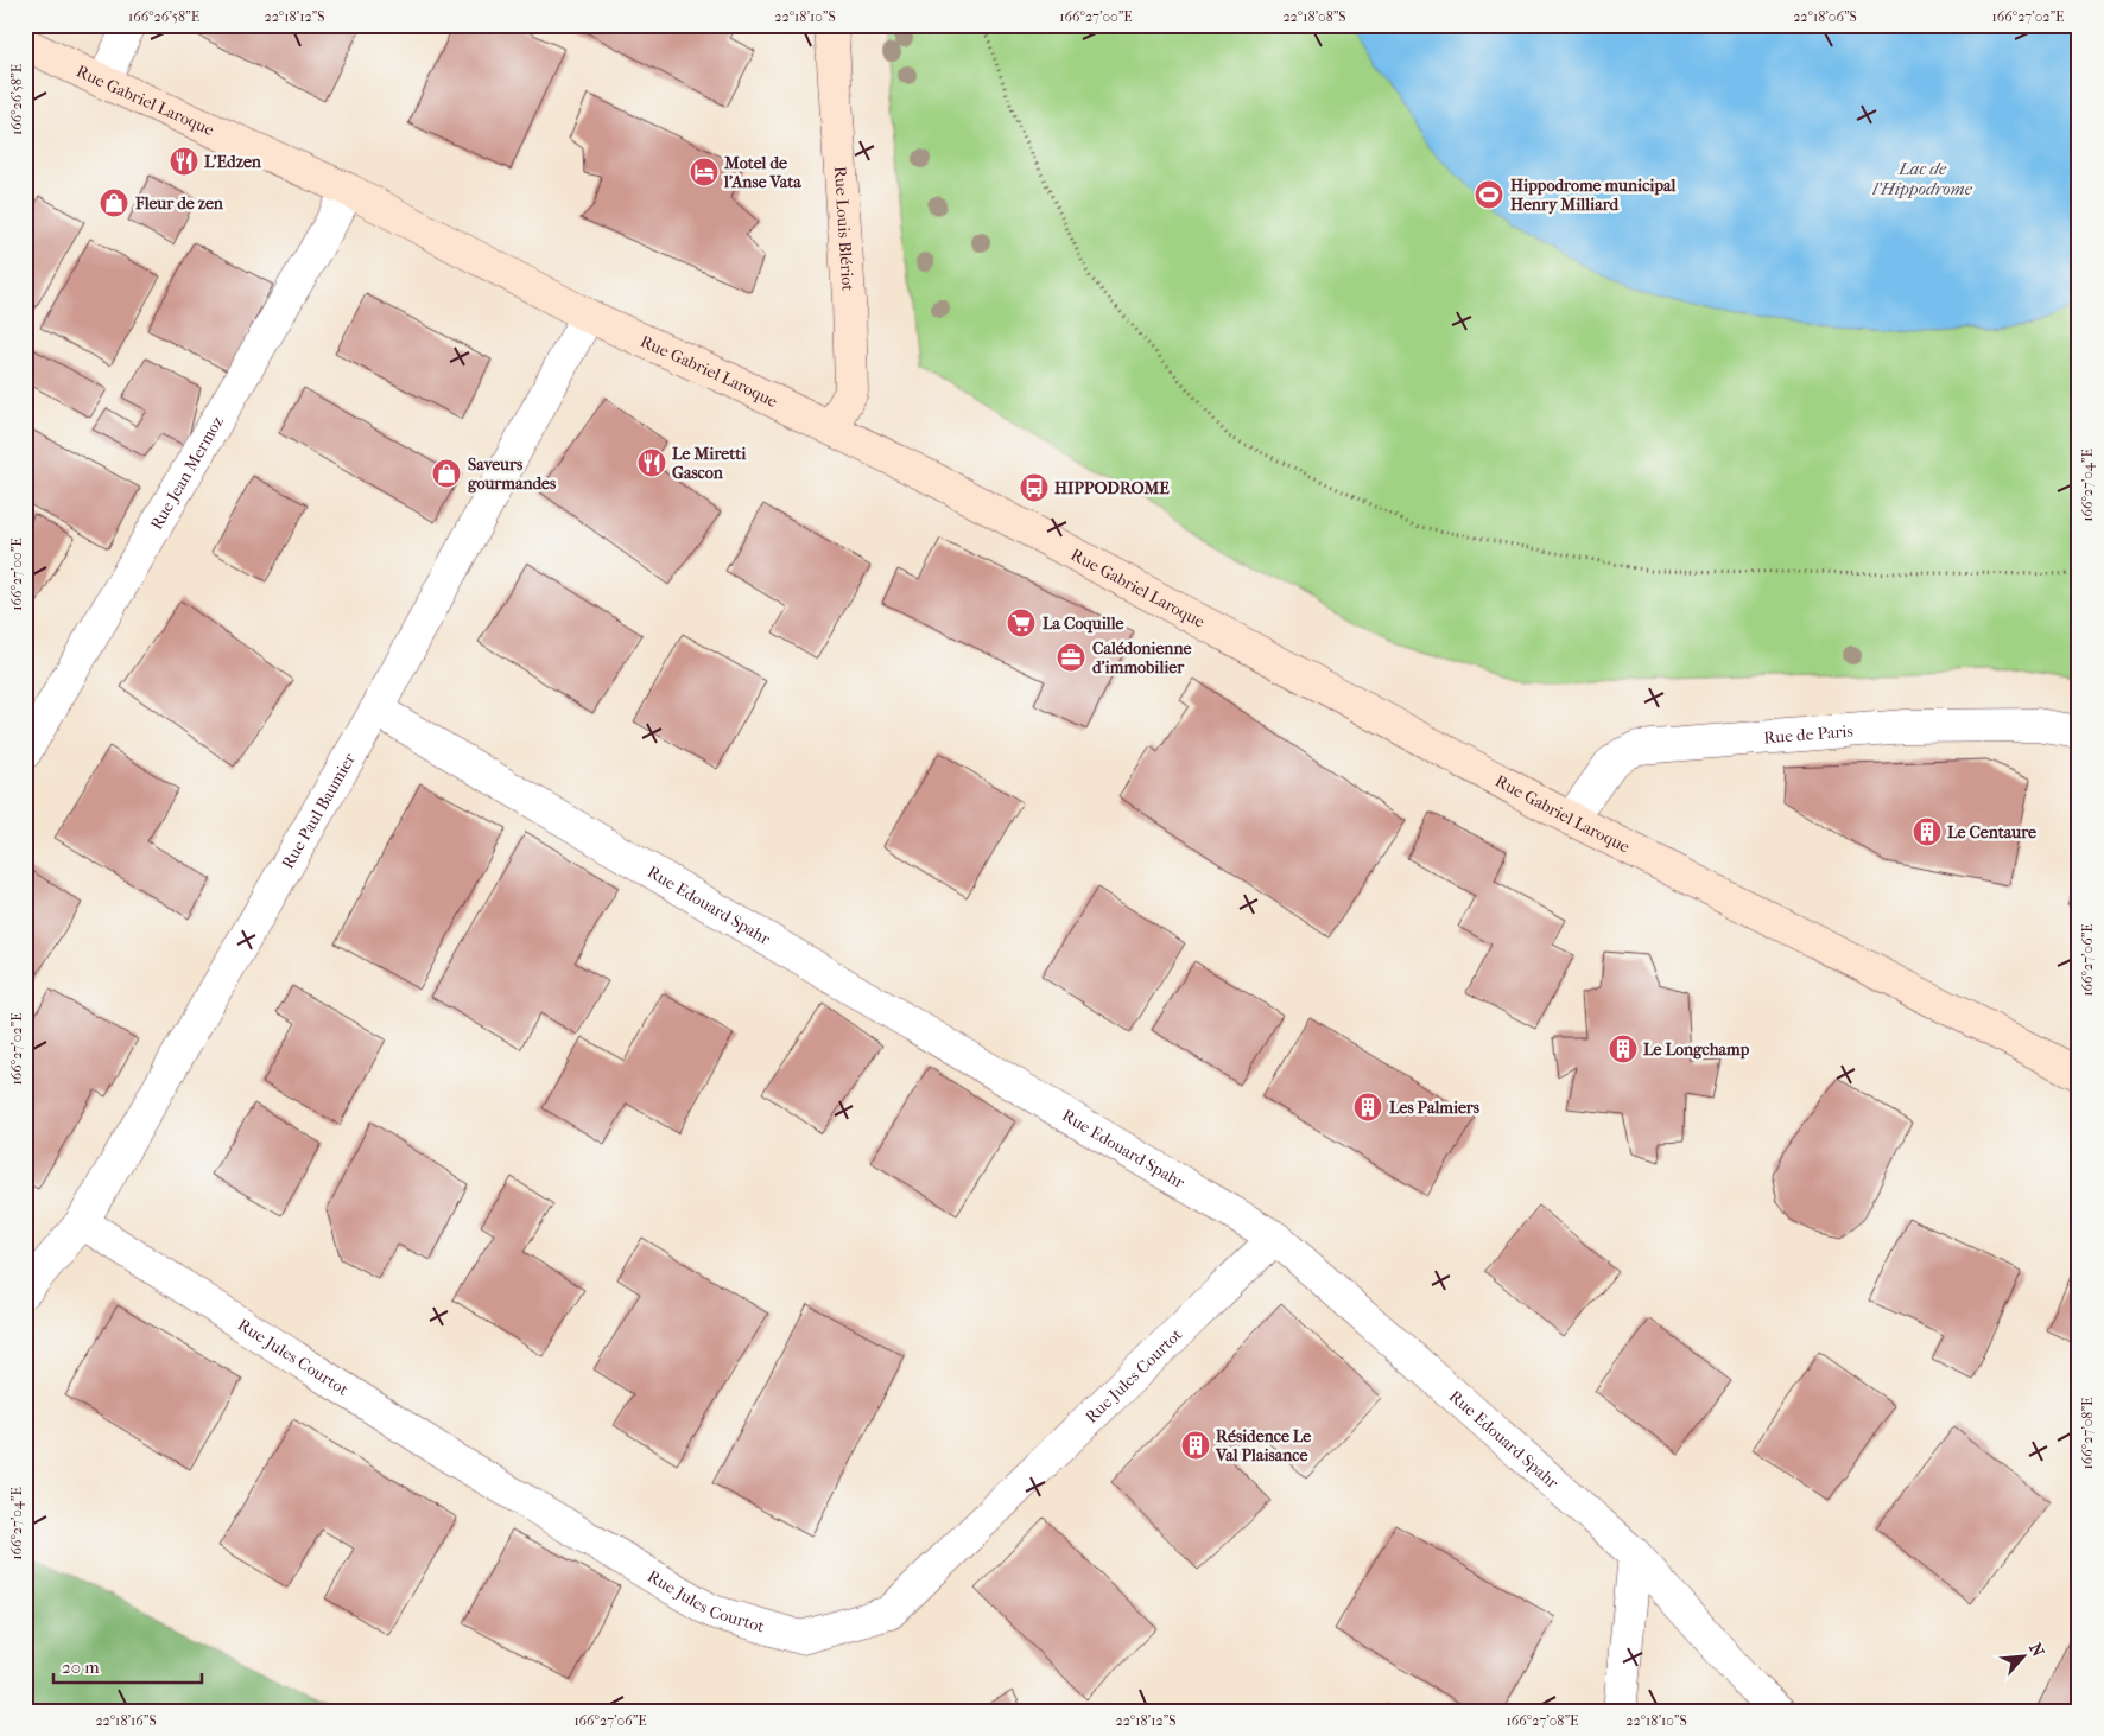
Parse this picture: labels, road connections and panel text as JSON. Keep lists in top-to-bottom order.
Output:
{
  "streets": {
    "street": [
      "Rue Gabriel Laroque",
      "Rue Louis Blériot",
      "Rue Jean Mermoz",
      "Rue de Paris",
      "Rue Paul Baumier",
      "Rue Edouard Spahr",
      "Rue Jules Courtot"
    ]
  },
  "crossings": [
    ["Rue Gabriel Laroque", "Rue Louis Blériot"],
    ["Rue Gabriel Laroque", "Rue Jean Mermoz"],
    ["Rue Gabriel Laroque", "Rue de Paris"],
    ["Rue Gabriel Laroque", "Rue Paul Baumier"],
    ["Rue Paul Baumier", "Rue Edouard Spahr"],
    ["Rue Paul Baumier", "Rue Jules Courtot"],
    ["Rue Edouard Spahr", "Rue Jules Courtot"]
  ],
  "water": ["Lac de l'Hippodrome"],
  "places": {
    "restaurant": ["L'Edzen", "Le Miretti Gascon"],
    "hotel": ["Motel de l'Anse Vata"],
    "sports": ["Hippodrome municipal Henry Milliard"],
    "shop": ["Fleur de zen", "Saveurs gourmandes"],
    "bus stop": ["HIPPODROME"],
    "supermarket": ["La Coquille"],
    "office": ["Calédonienne d'immobilier"],
    "building": [
      "Le Centaure",
      "Le Longchamp",
      "Les Palmiers",
      "Résidence Le Val Plaisance"
    ]
  },
  "scale_bar": "20 m",
  "north": "top right",
  "coordinates": [
    "166°26'58\"E",
    "22°18'12\"S",
    "22°18'10\"S",
    "166°27'00\"E",
    "22°18'08\"S",
    "22°18'06\"S",
    "166°27'02\"E",
    "166°27'04\"E",
    "166°27'06\"E",
    "166°27'08\"E",
    "22°18'16\"S"
  ]
}
